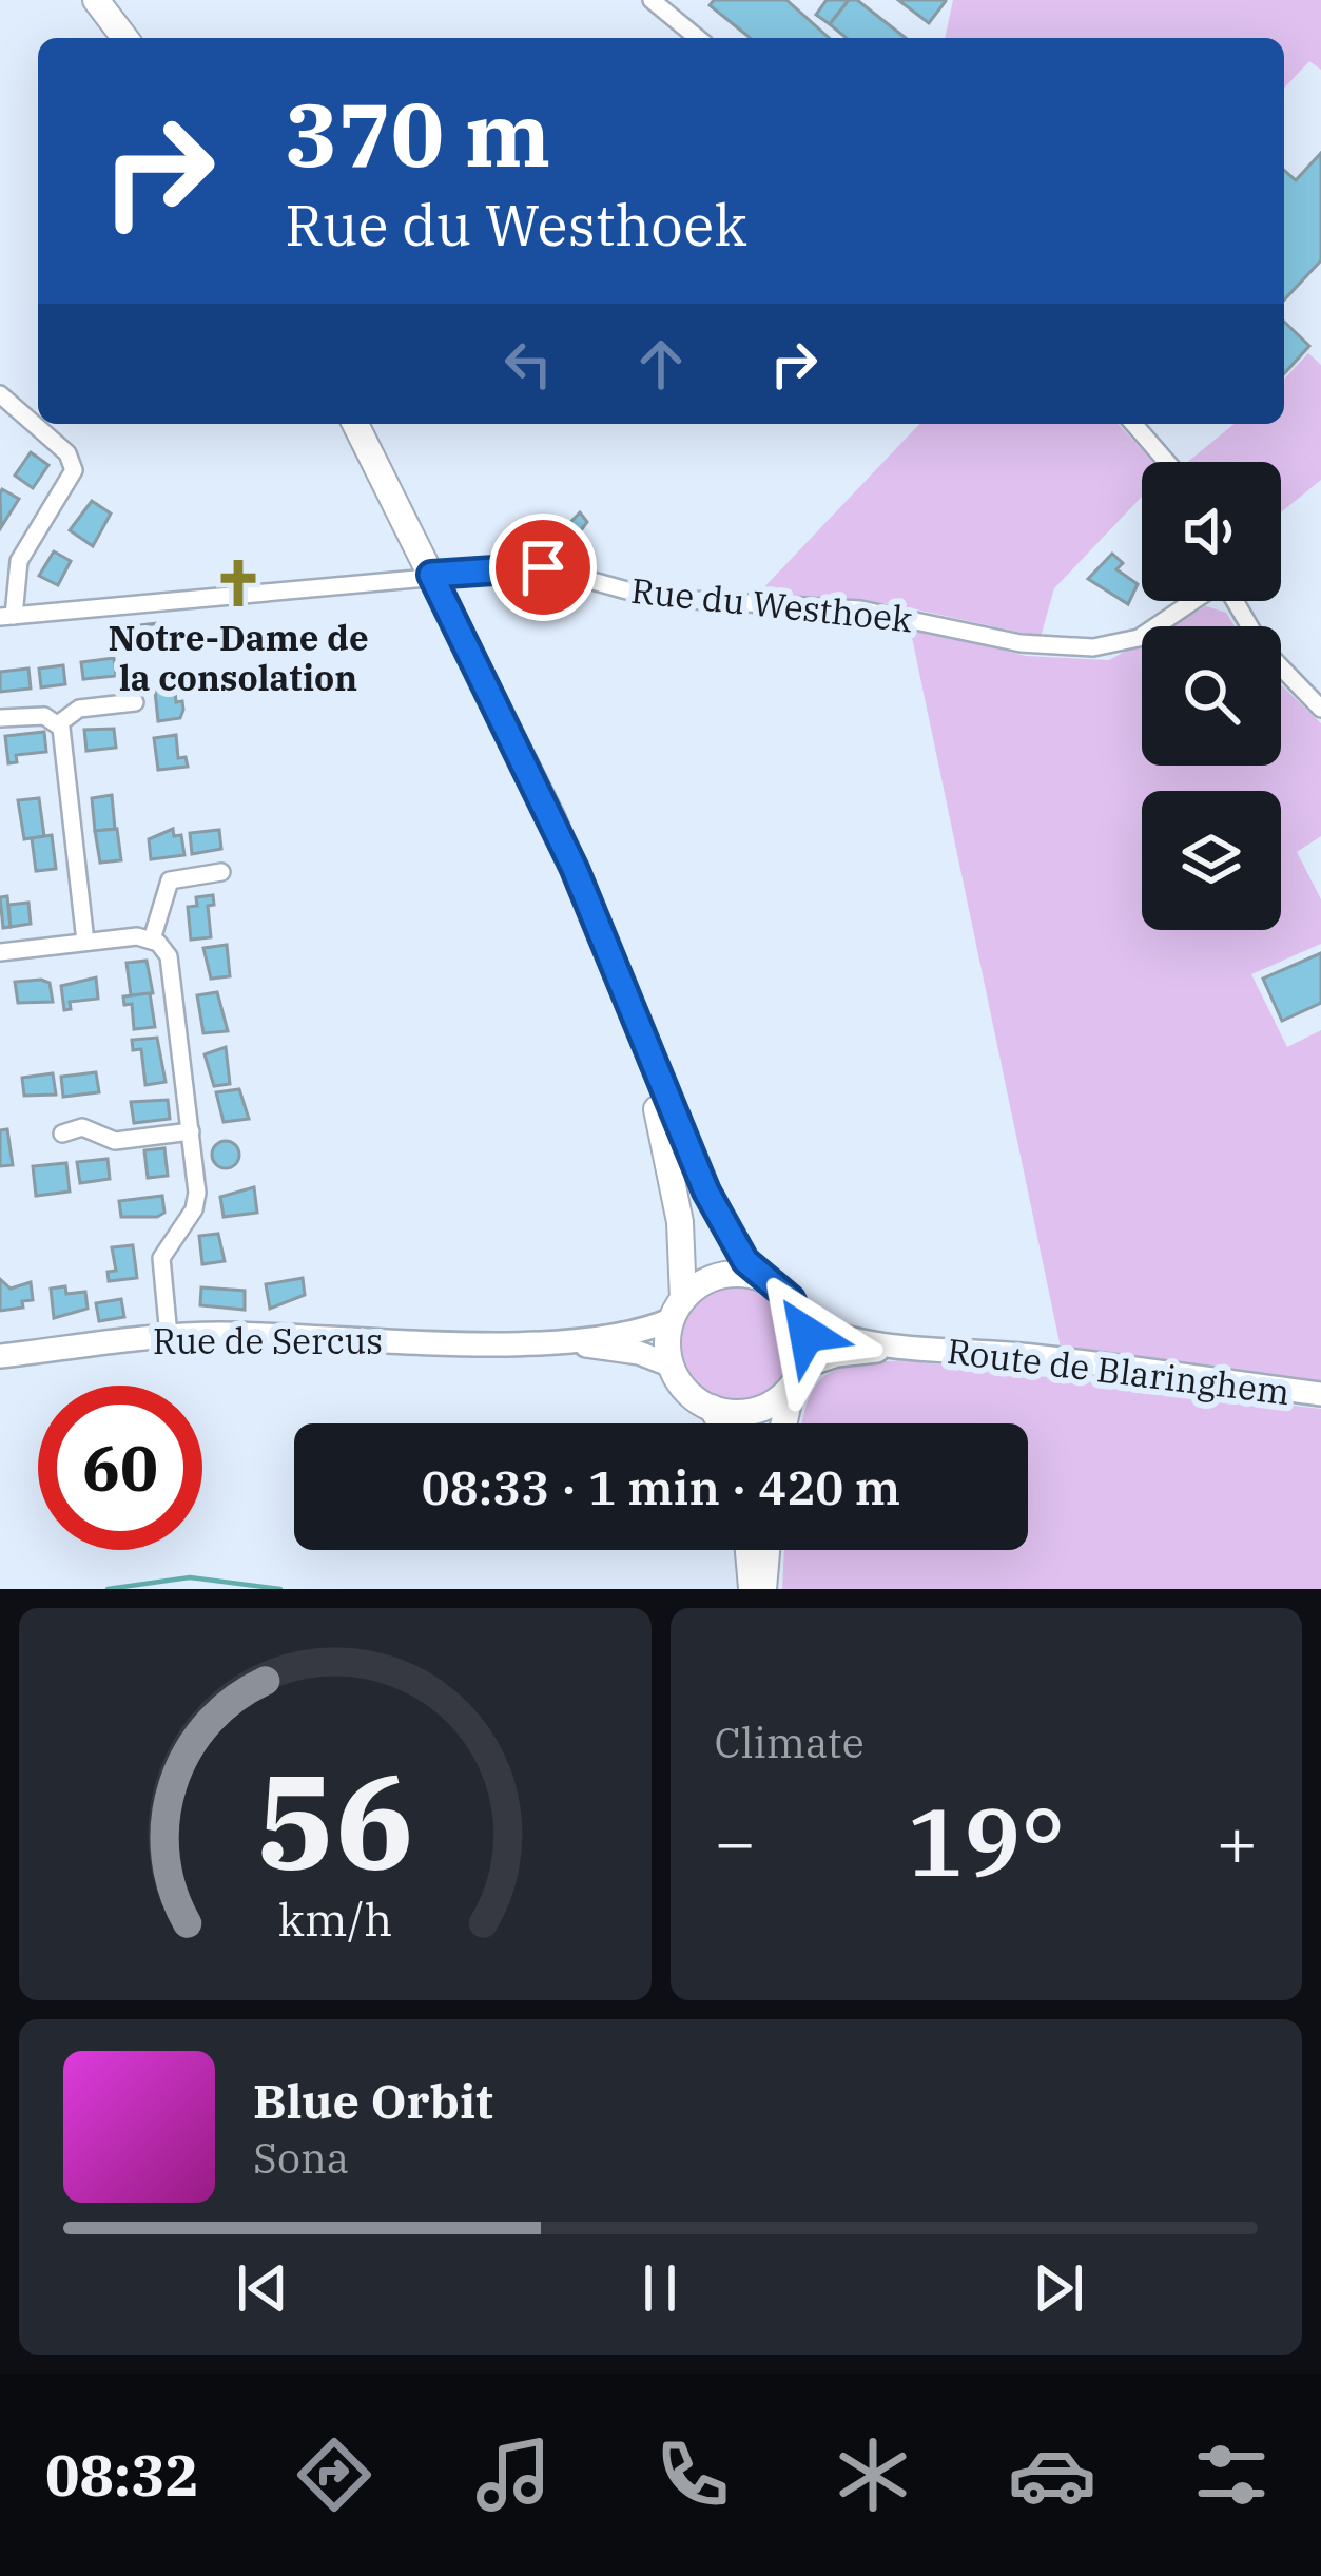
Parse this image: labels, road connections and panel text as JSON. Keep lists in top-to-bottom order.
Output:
{
  "streets": {
    "street": ["Rue du Westhoek", "Rue de Sercus", "Route de Blaringhem"]
  },
  "crossings": [
    ["Rue de Sercus", "Route de Blaringhem"]
  ],
  "places": {
    "church": ["Notre-Dame de la consolation"]
  },
  "page": {
    "turn": ["370 m", "Rue du Westhoek"],
    "limit": "60",
    "trip": "08:33 · 1 min · 420 m",
    "tile": "Climate",
    "heat": ["−", "19°", "+"],
    "song": ["Blue Orbit", "Sona"],
    "tabs": "08:32",
    "gauge": ["56", "km/h"]
  }
}
